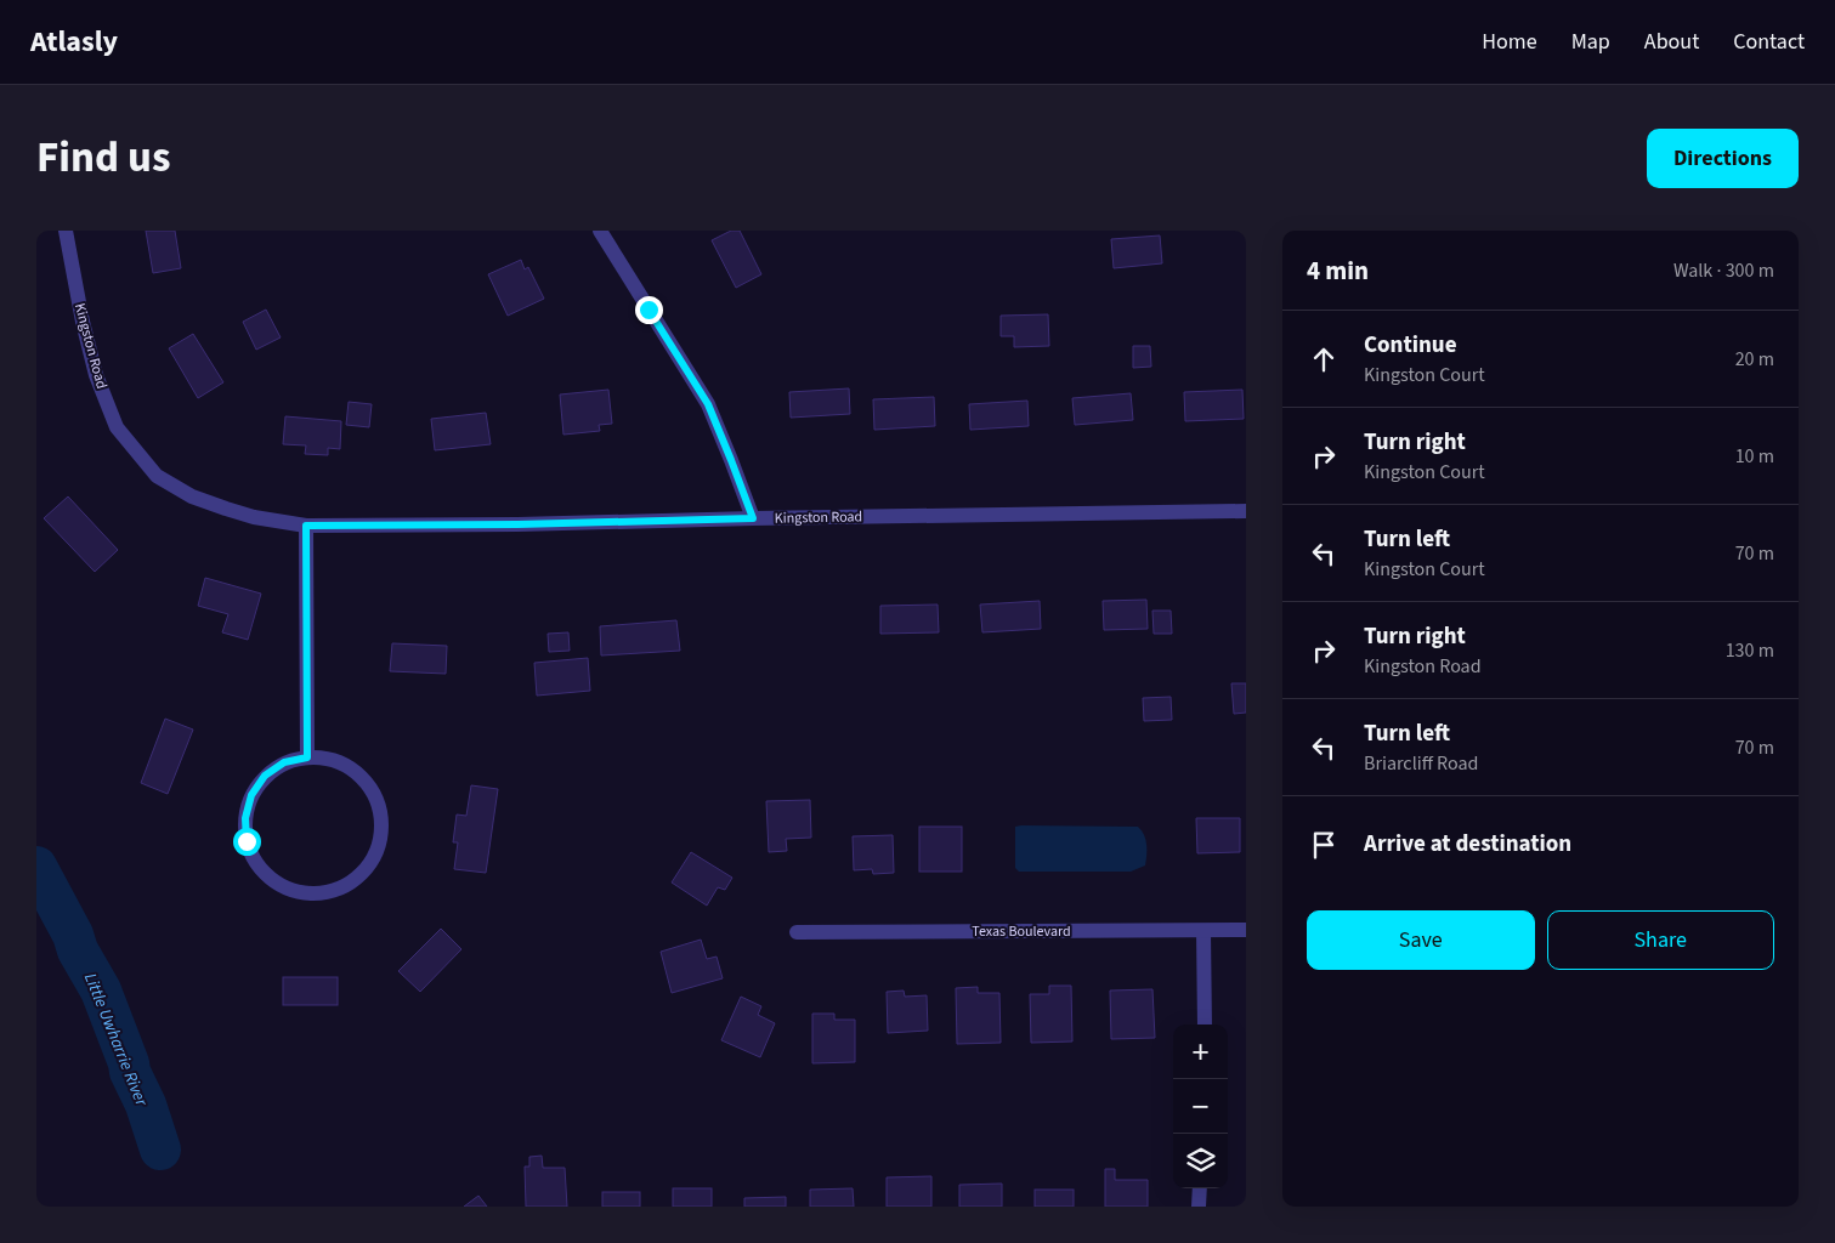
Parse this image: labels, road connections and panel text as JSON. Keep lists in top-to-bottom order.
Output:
{
  "streets": {
    "street": ["Kingston Road", "Texas Boulevard"]
  },
  "water": ["Little Uwharrie River"],
  "page": {
    "header": "Atlasly",
    "nav": [
      "Home",
      "Map",
      "About",
      "Contact"
    ],
    "title": "Find us",
    "buttons": [
      "Directions",
      ["Save", "Share"]
    ],
    "heading": ["4 min", "Walk · 300 m"],
    "list": [
      ["Continue", "Kingston Court", "20 m"],
      ["Turn right", "Kingston Court", "10 m"],
      ["Turn left", "Kingston Court", "70 m"],
      ["Turn right", "Kingston Road", "130 m"],
      ["Turn left", "Briarcliff Road", "70 m"],
      "Arrive at destination"
    ],
    "map_buttons": ["+", "−"]
  }
}
